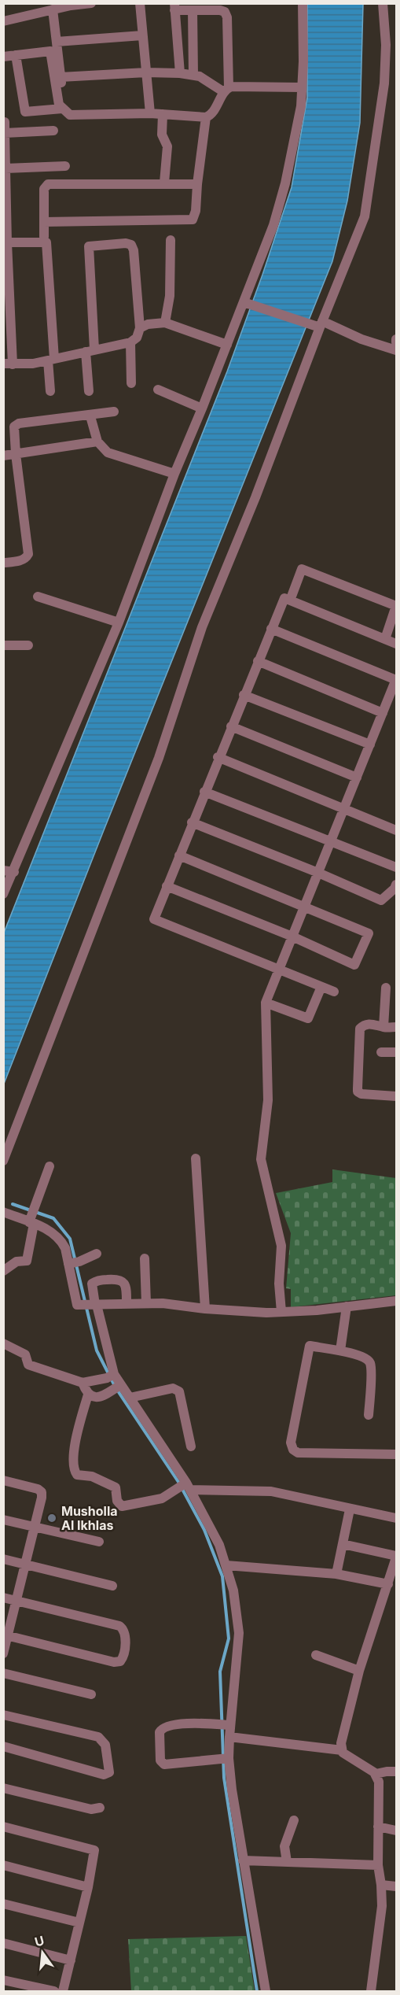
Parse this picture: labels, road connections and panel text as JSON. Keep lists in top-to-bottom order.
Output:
{
  "places": ["Musholla Al Ikhlas"],
  "north": "top"
}
